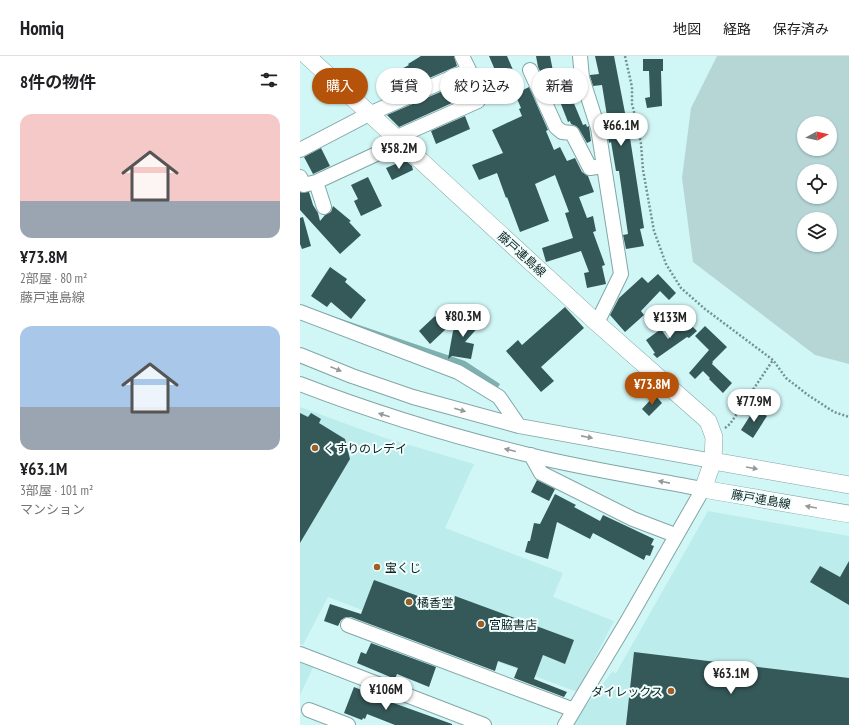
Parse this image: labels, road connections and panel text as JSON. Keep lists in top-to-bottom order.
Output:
{
  "streets": {
    "main road": ["藤戸連島線"]
  },
  "places": [
    "くすりのレデイ",
    "宝くじ",
    "橘香堂",
    "宮脇書店",
    "ダイレックス"
  ],
  "north": "right",
  "page": {
    "header": "Homiq",
    "nav": ["地図", "経路", "保存済み"],
    "heading": "8件の物件",
    "chip": [
      "購入",
      "賃貸",
      "絞り込み",
      "新着"
    ],
    "list": [
      {
        "name": "¥73.8M",
        "note": "2部屋 · 80 m² · 藤戸連島線"
      },
      {
        "name": "¥63.1M",
        "note": "3部屋 · 101 m² · マンション"
      }
    ],
    "price": [
      "¥66.1M",
      "¥58.2M",
      "¥80.3M",
      "¥133M",
      "¥73.8M",
      "¥77.9M",
      "¥63.1M",
      "¥106M"
    ]
  }
}
